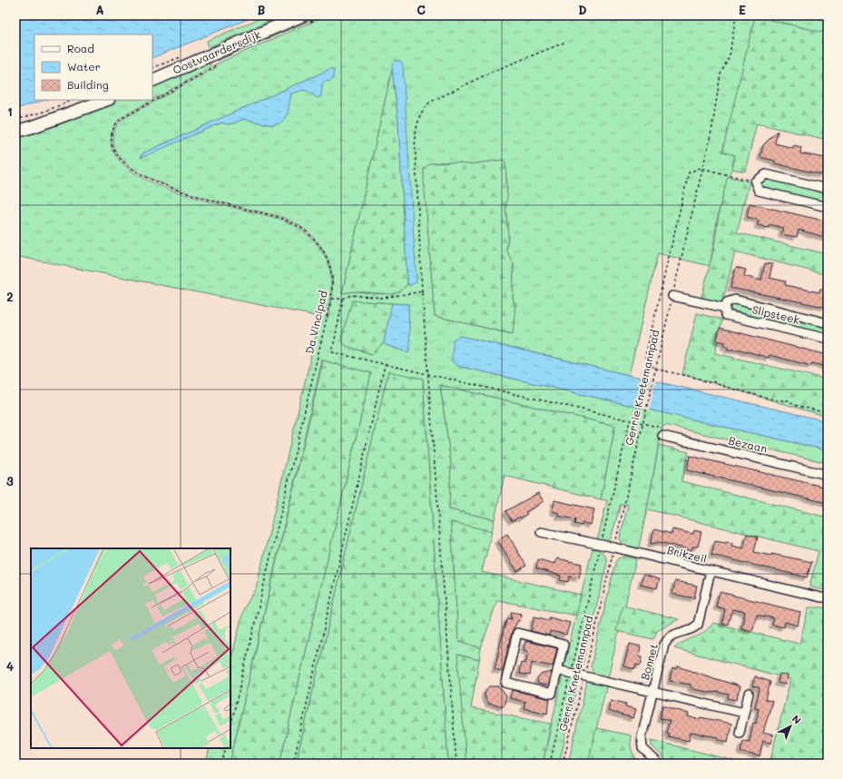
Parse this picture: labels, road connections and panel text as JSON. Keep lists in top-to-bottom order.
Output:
{
  "streets": {
    "main road": ["Oostvaardersdijk"],
    "street": [
      "Slipsteek",
      "Bezaan",
      "Brikzeil",
      "Bonnet"
    ],
    "path": ["Da Vincipad", "Gerrie Knetemannpad"]
  },
  "crossings": [
    ["Slipsteek", "Gerrie Knetemannpad"],
    ["Gerrie Knetemannpad", "Brikzeil"],
    ["Gerrie Knetemannpad", "Bonnet"],
    ["Brikzeil", "Bonnet"]
  ],
  "legend": ["Road", "Water", "Building"],
  "north": "top right",
  "grid": {
    "columns": [
      "A",
      "B",
      "C",
      "D",
      "E"
    ],
    "rows": [
      "1",
      "2",
      "3",
      "4"
    ]
  }
}
